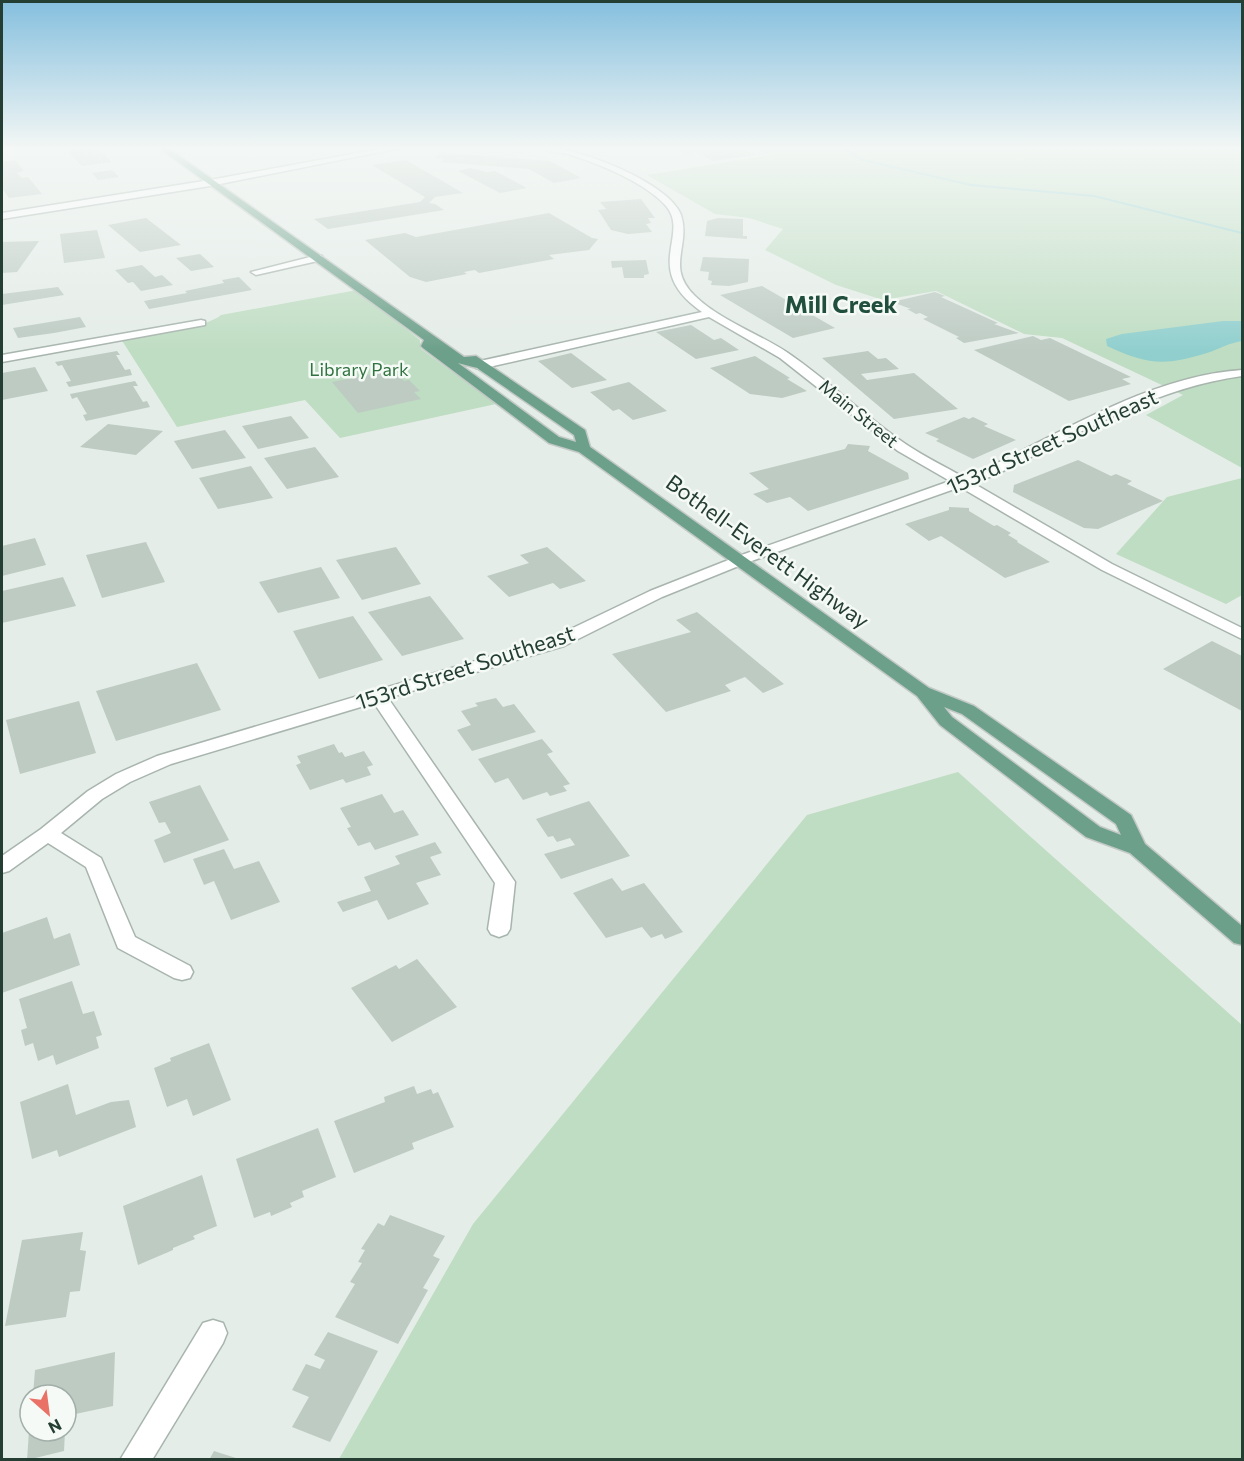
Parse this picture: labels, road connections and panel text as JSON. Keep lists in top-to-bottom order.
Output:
{
  "streets": {
    "main road": ["Bothell-Everett Highway"],
    "street": ["Main Street", "153rd Street Southeast"]
  },
  "crossings": [
    ["Main Street", "153rd Street Southeast"],
    ["153rd Street Southeast", "Bothell-Everett Highway"]
  ],
  "districts": ["Mill Creek"],
  "parks": ["Library Park"],
  "north": "bottom right"
}
